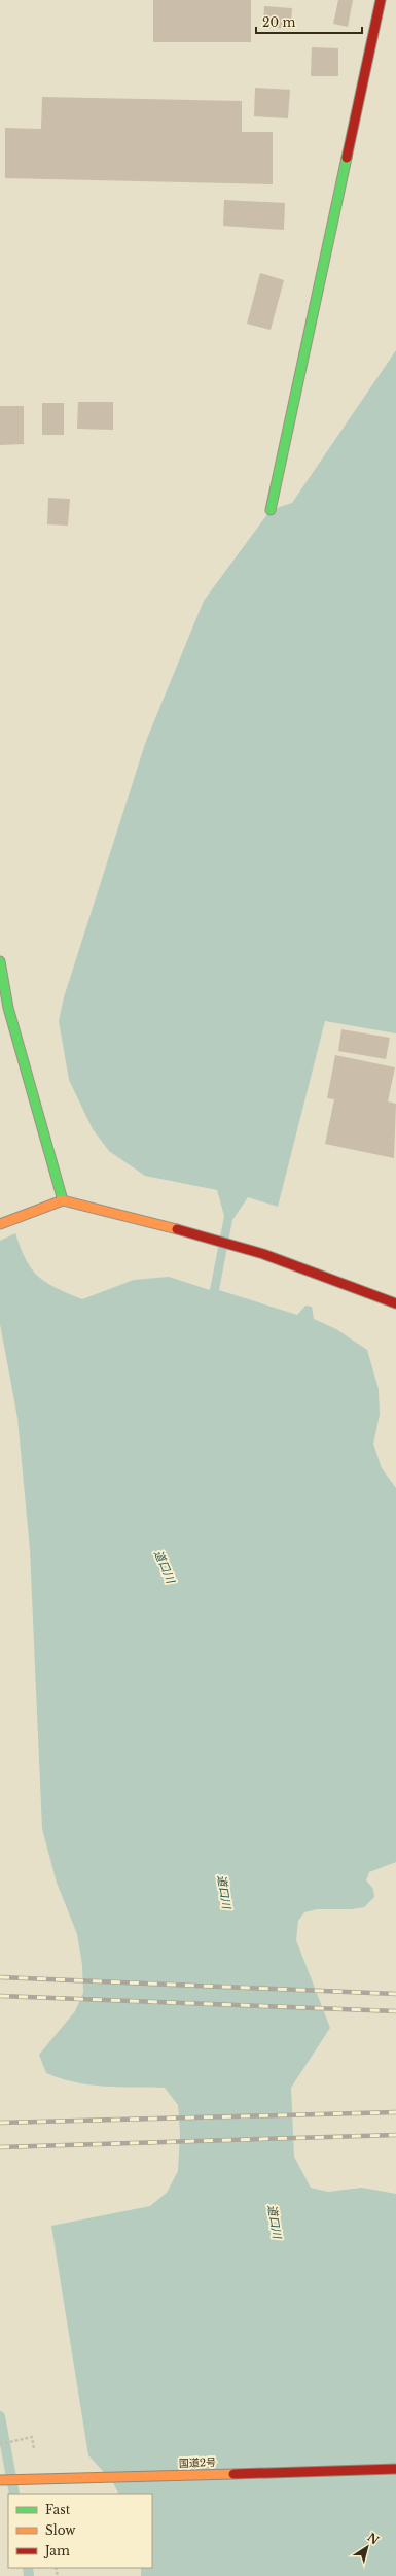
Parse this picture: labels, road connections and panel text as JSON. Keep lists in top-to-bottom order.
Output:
{
  "streets": {
    "main road": ["国道2号"]
  },
  "water": ["道口川"],
  "legend": ["Fast", "Slow", "Jam"],
  "scale_bar": "20 m",
  "north": "top right"
}
